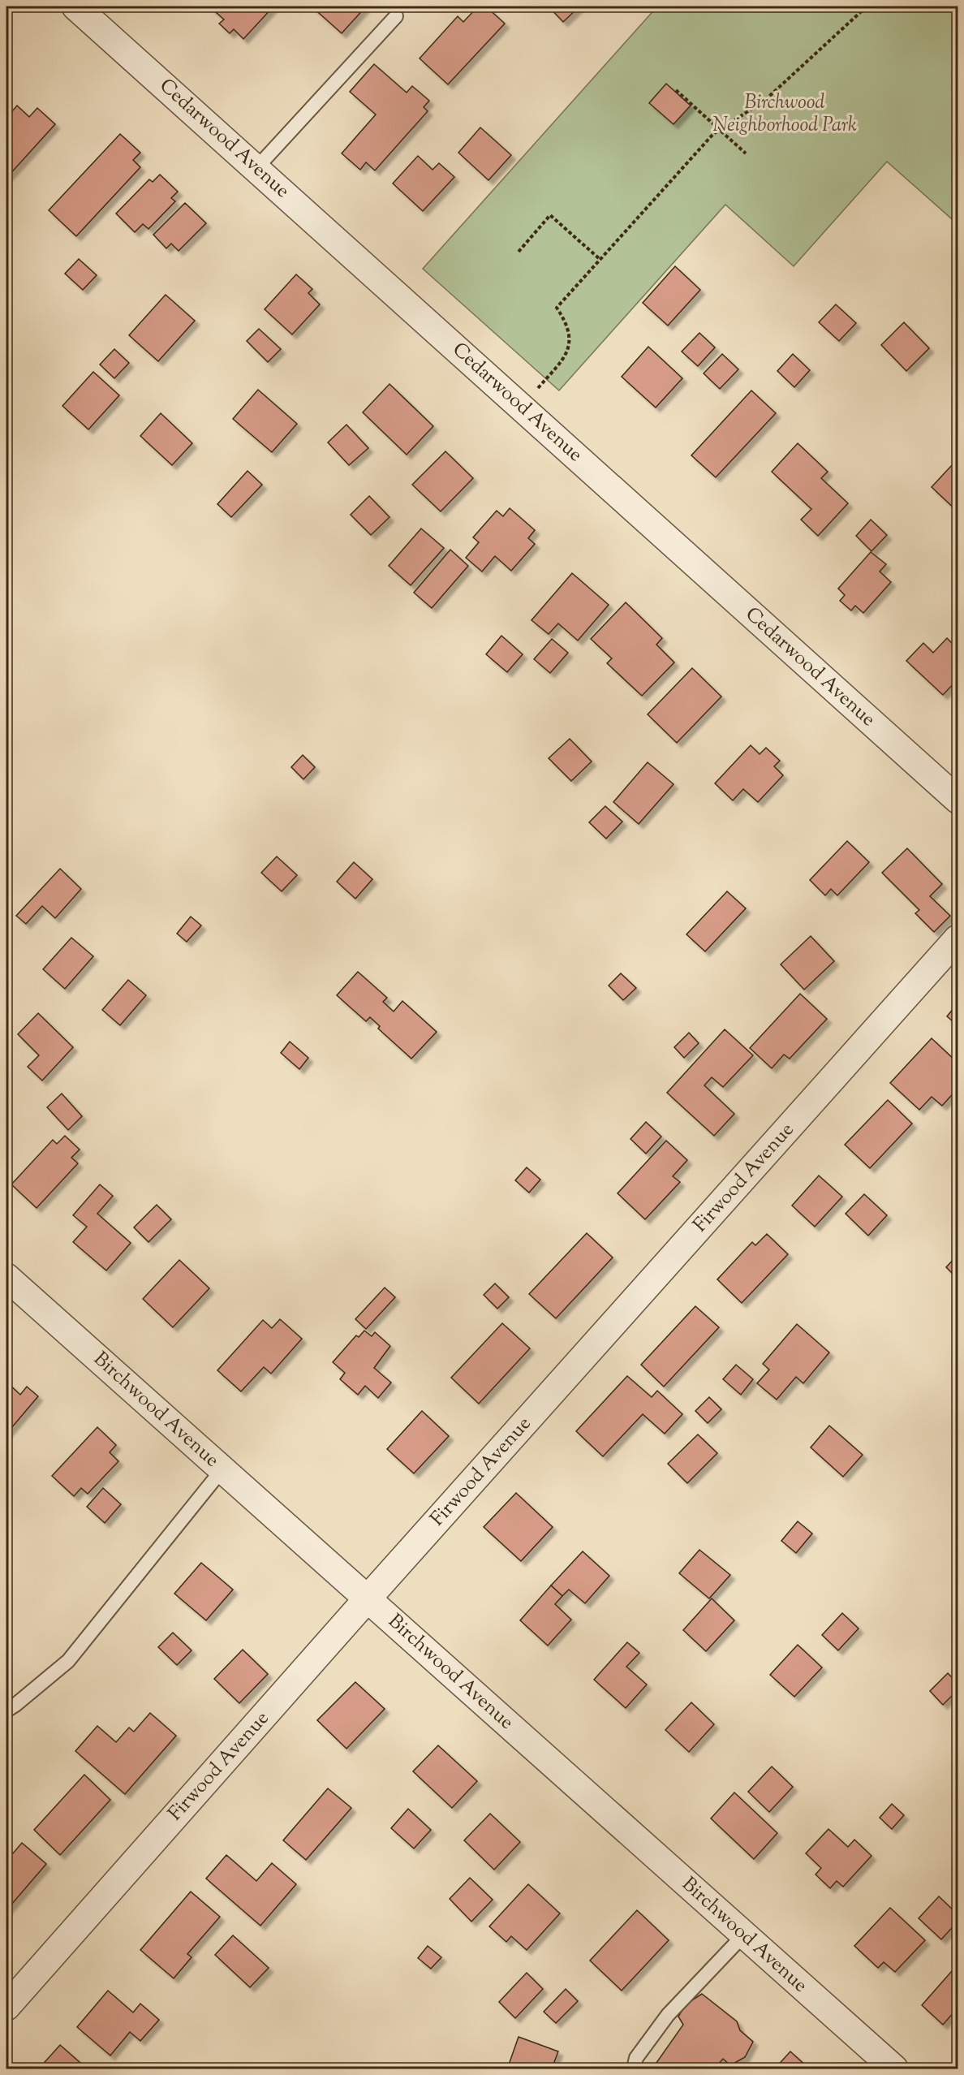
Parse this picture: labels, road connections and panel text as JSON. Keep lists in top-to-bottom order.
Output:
{
  "streets": {
    "street": ["Cedarwood Avenue", "Firwood Avenue", "Birchwood Avenue"]
  },
  "crossings": [
    ["Firwood Avenue", "Birchwood Avenue"]
  ],
  "parks": ["Birchwood Neighborhood Park"]
}
